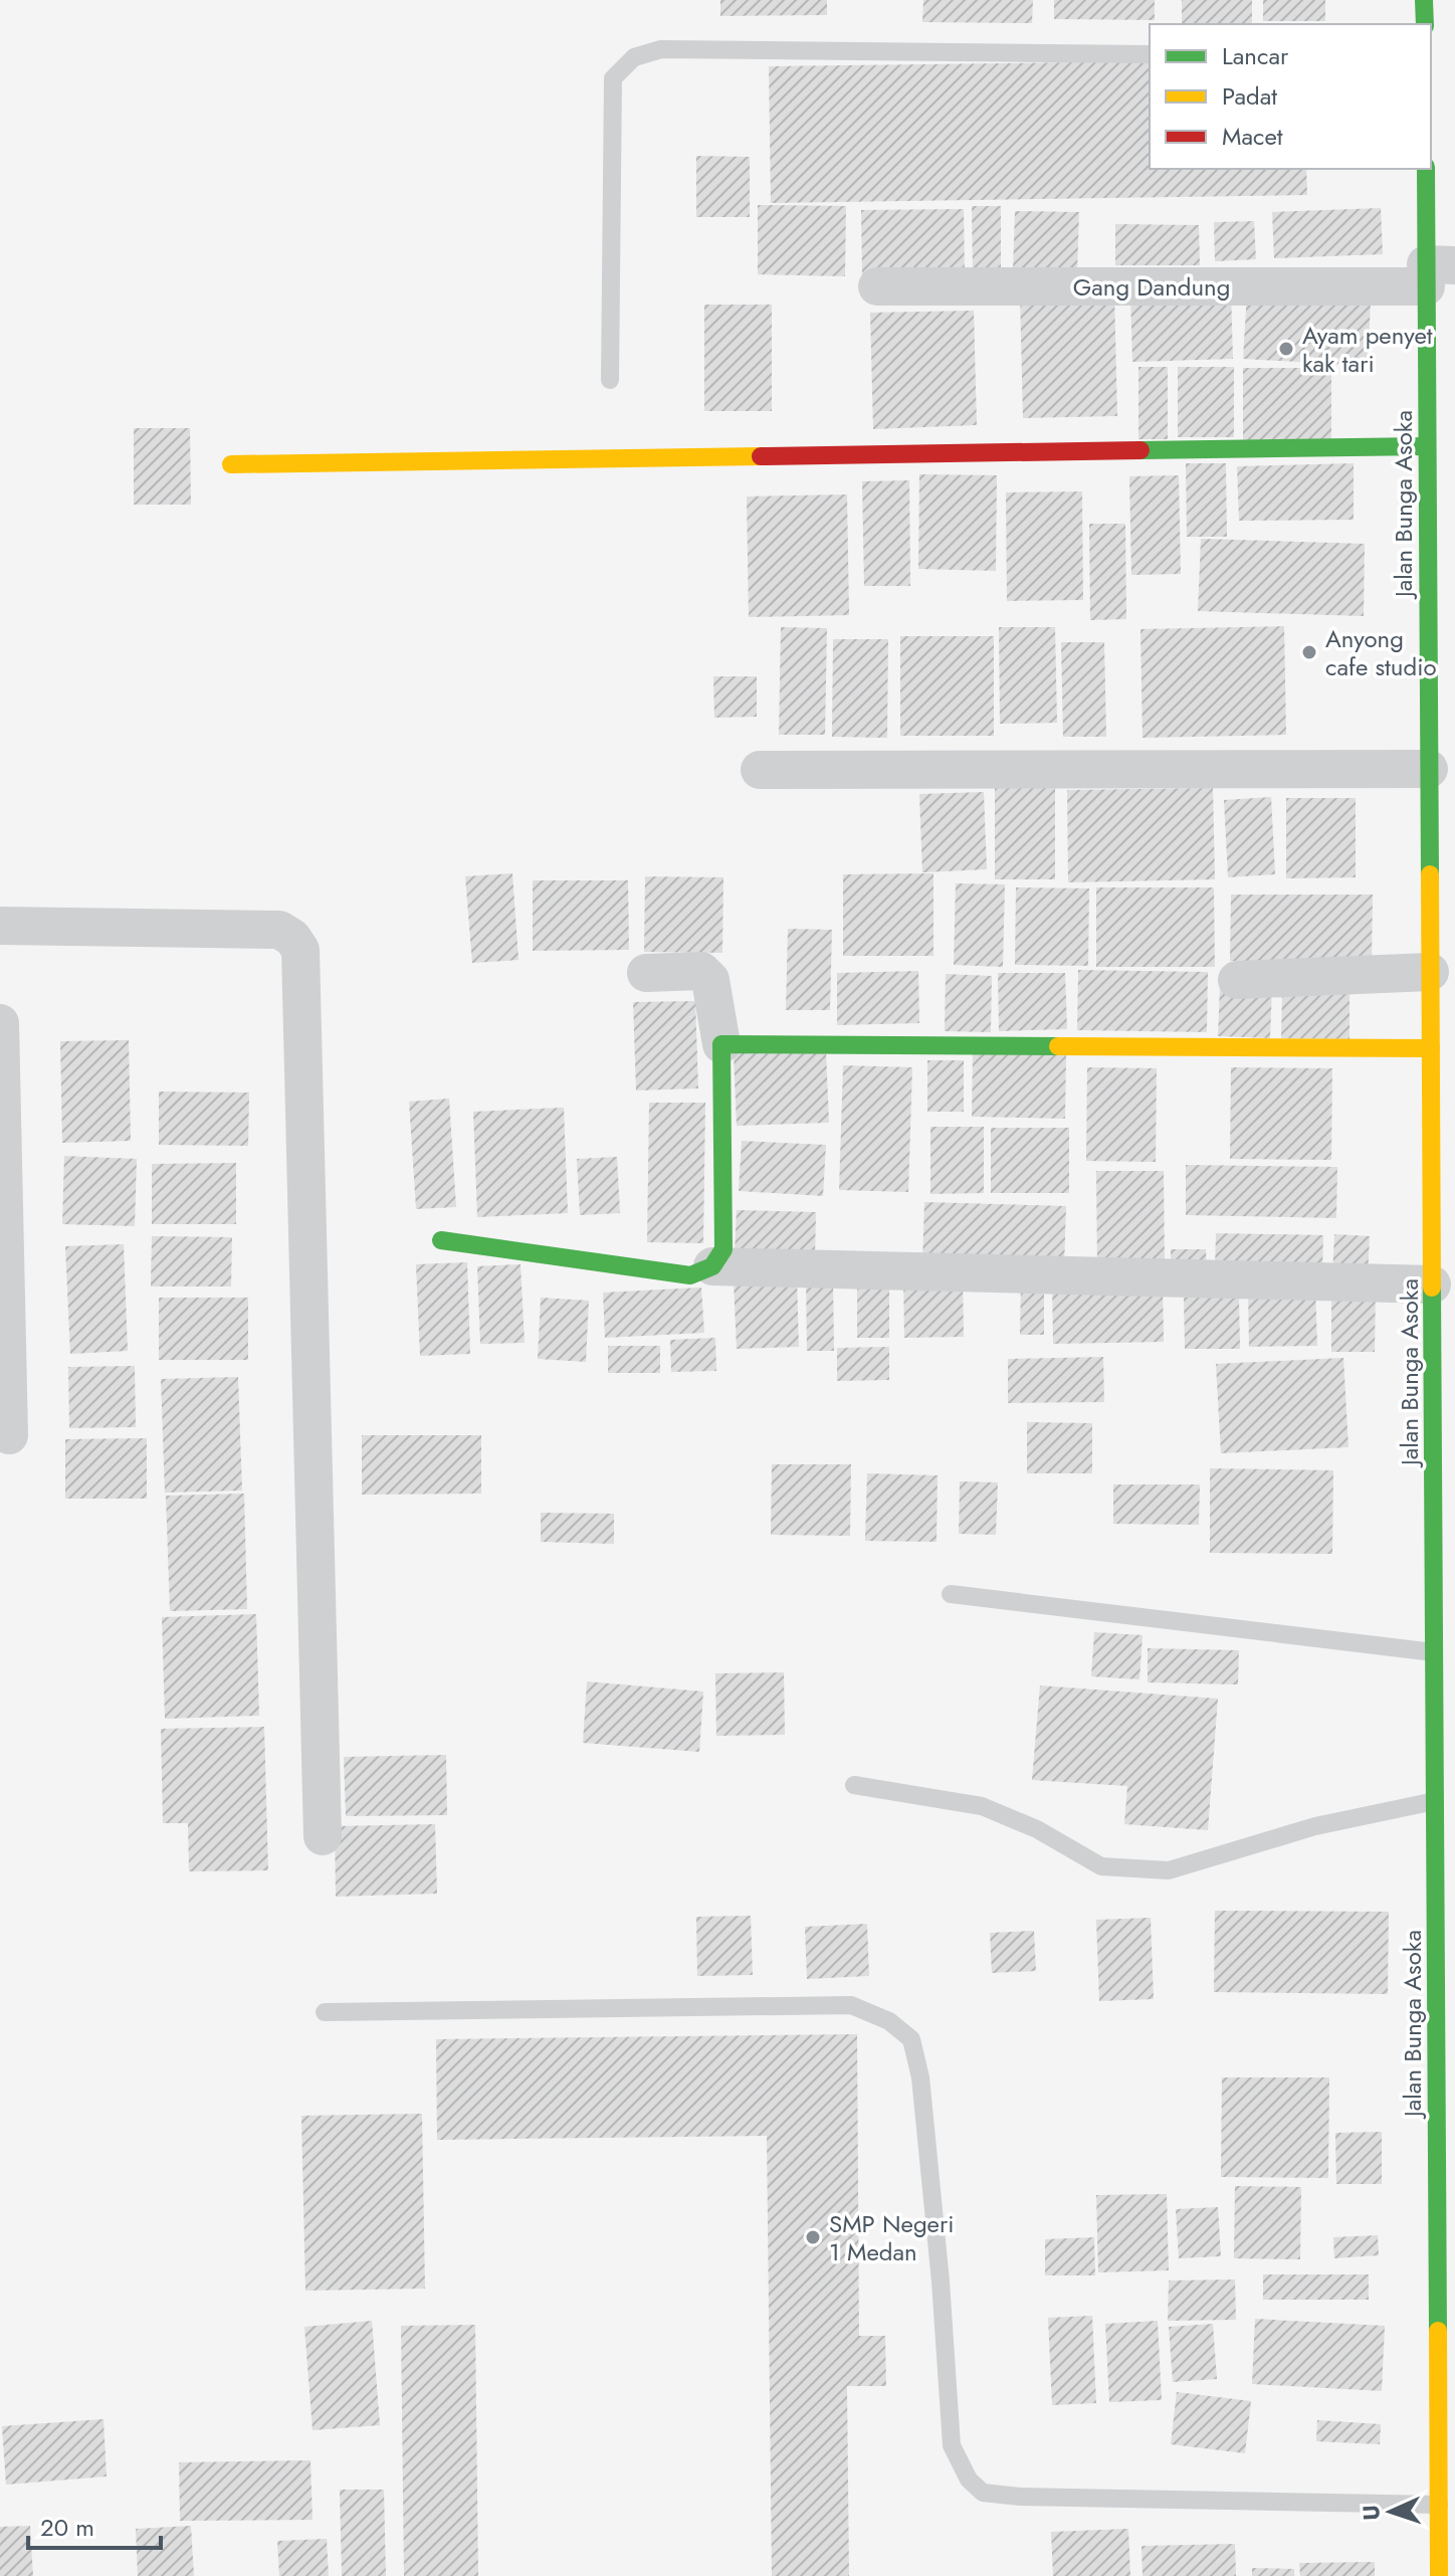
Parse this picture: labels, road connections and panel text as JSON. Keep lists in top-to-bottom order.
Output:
{
  "streets": {
    "street": ["Gang Dandung", "Jalan Bunga Asoka"]
  },
  "crossings": [
    ["Gang Dandung", "Jalan Bunga Asoka"]
  ],
  "places": ["Ayam penyet kak tari", "Anyong cafe studio", "SMP Negeri 1 Medan"],
  "legend": ["Lancar", "Padat", "Macet"],
  "scale_bar": "20 m",
  "north": "left"
}
